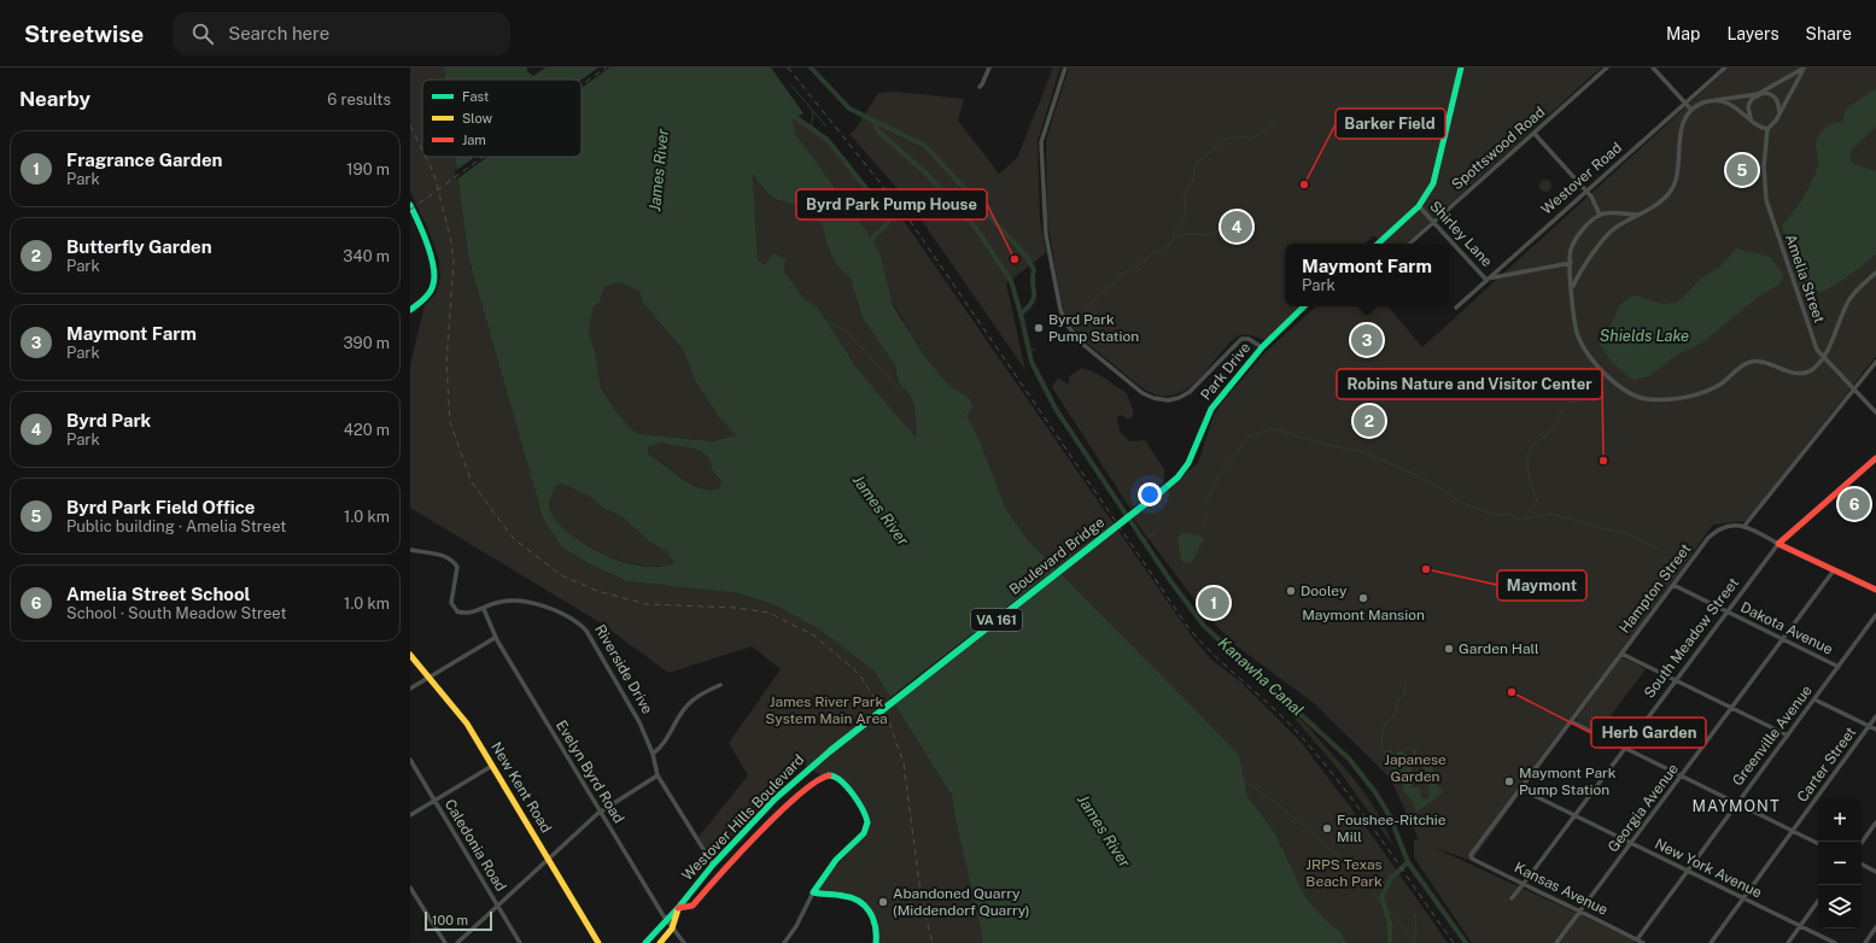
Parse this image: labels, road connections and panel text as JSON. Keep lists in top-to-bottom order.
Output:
{
  "streets": {
    "main road": [
      "Park Drive",
      "Boulevard Bridge",
      "VA 161",
      "South Meadow Street",
      "New Kent Road",
      "Westover Hills Boulevard"
    ],
    "street": [
      "Spottswood Road",
      "Westover Road",
      "Shirley Lane",
      "Amelia Street",
      "Hampton Street",
      "Dakota Avenue",
      "Riverside Drive",
      "Greenville Avenue",
      "Carter Street",
      "Evelyn Byrd Road",
      "Georgia Avenue",
      "Caledonia Road",
      "New York Avenue",
      "Kansas Avenue"
    ]
  },
  "crossings": [
    ["Spottswood Road", "Shirley Lane"],
    ["Westover Road", "Shirley Lane"],
    ["Park Drive", "Boulevard Bridge"],
    ["Boulevard Bridge", "Westover Hills Boulevard"],
    ["Hampton Street", "Dakota Avenue"],
    ["Hampton Street", "New York Avenue"],
    ["Hampton Street", "Kansas Avenue"],
    ["Dakota Avenue", "South Meadow Street"],
    ["Dakota Avenue", "Greenville Avenue"],
    ["Dakota Avenue", "Georgia Avenue"],
    ["South Meadow Street", "New York Avenue"],
    ["South Meadow Street", "Kansas Avenue"],
    ["Riverside Drive", "Evelyn Byrd Road"],
    ["Riverside Drive", "Westover Hills Boulevard"],
    ["Greenville Avenue", "New York Avenue"],
    ["Greenville Avenue", "Kansas Avenue"],
    ["Carter Street", "New York Avenue"],
    ["Evelyn Byrd Road", "Westover Hills Boulevard"],
    ["Georgia Avenue", "New York Avenue"],
    ["Georgia Avenue", "Kansas Avenue"]
  ],
  "districts": ["MAYMONT"],
  "water": ["James River", "Shields Lake", "Kanawha Canal"],
  "parks": ["James River Park System Main Area", "Japanese Garden", "JRPS Texas Beach Park"],
  "places": [
    "Barker Field",
    "Byrd Park Pump House",
    "Byrd Park Pump Station",
    "Robins Nature and Visitor Center",
    "Maymont",
    "Dooley",
    "Maymont Mansion",
    "Garden Hall",
    "Herb Garden",
    "Maymont Park Pump Station",
    "Foushee-Ritchie Mill",
    "Abandoned Quarry (Middendorf Quarry)"
  ],
  "legend": ["Fast", "Slow", "Jam"],
  "scale_bar": "100 m",
  "page": {
    "header": "Streetwise",
    "search": "Search here",
    "nav": ["Map", "Layers", "Share"],
    "heading": ["Nearby", "6 results"],
    "list": [
      {
        "mark": "1",
        "name": "Fragrance Garden",
        "note": "Park",
        "value": "190 m"
      },
      {
        "mark": "2",
        "name": "Butterfly Garden",
        "note": "Park",
        "value": "340 m"
      },
      {
        "mark": "3",
        "name": "Maymont Farm",
        "note": "Park",
        "value": "390 m"
      },
      {
        "mark": "4",
        "name": "Byrd Park",
        "note": "Park",
        "value": "420 m"
      },
      {
        "mark": "5",
        "name": "Byrd Park Field Office",
        "note": "Public building · Amelia Street",
        "value": "1.0 km"
      },
      {
        "mark": "6",
        "name": "Amelia Street School",
        "note": "School · South Meadow Street",
        "value": "1.0 km"
      }
    ],
    "pins": [
      "5",
      "4",
      "3",
      "2",
      "6",
      "1"
    ],
    "popup": ["Maymont Farm", "Park"],
    "map_buttons": ["+", "−"],
    "scale": "100 m"
  }
}
